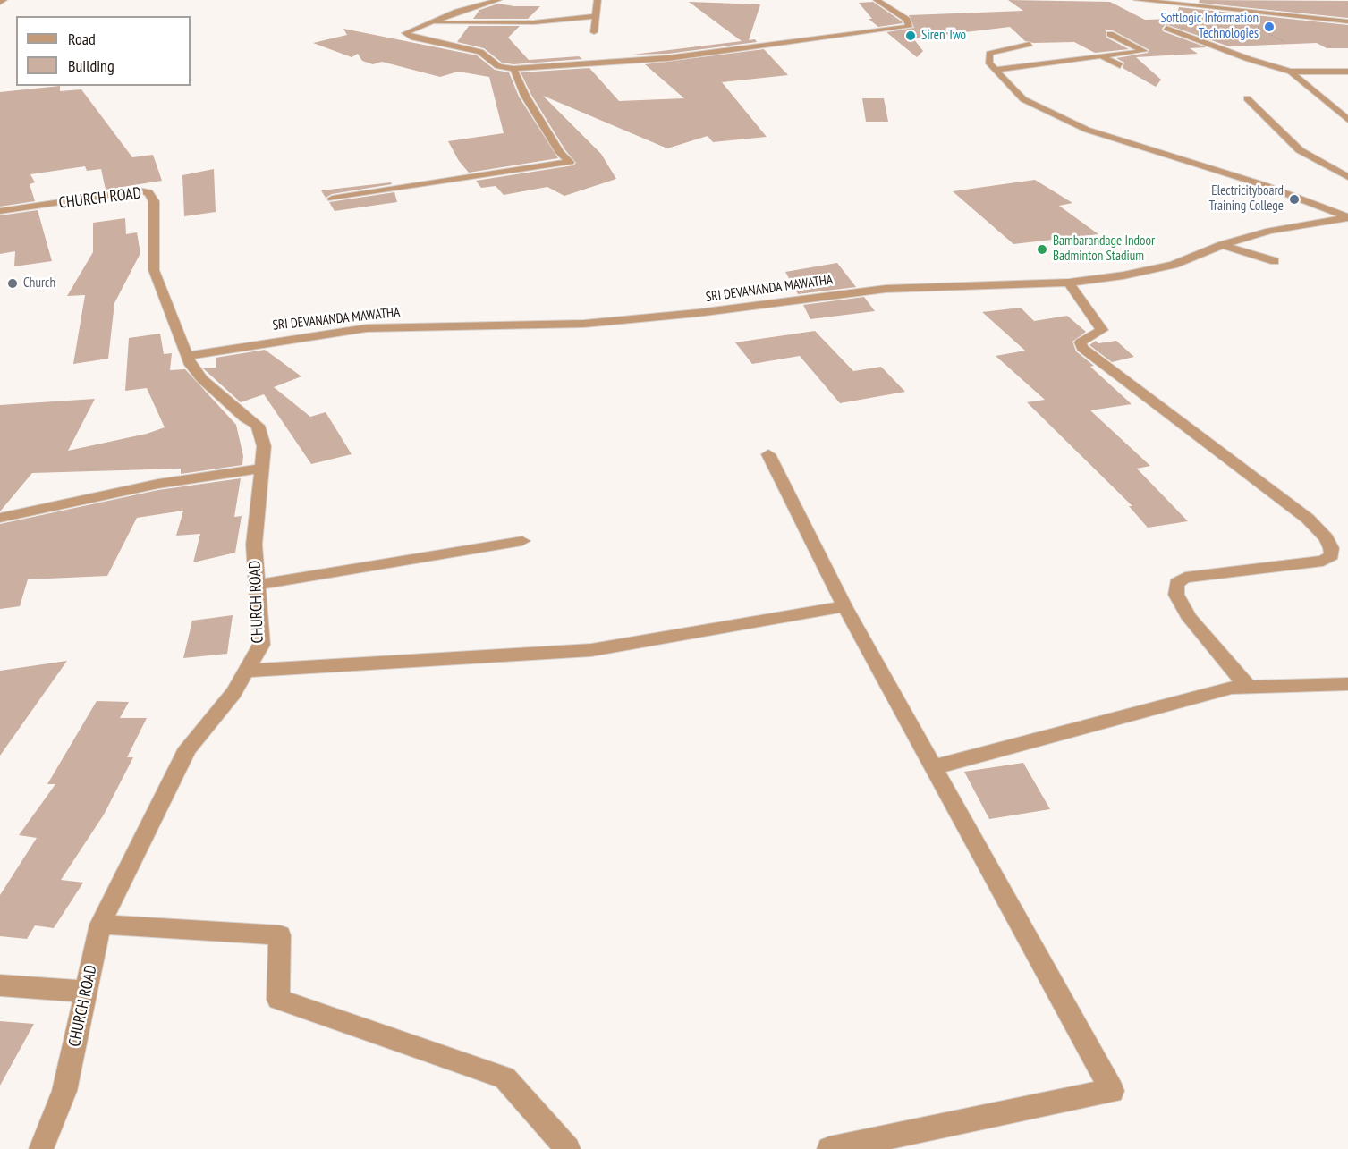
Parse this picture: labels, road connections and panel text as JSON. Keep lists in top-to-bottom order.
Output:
{
  "streets": {
    "street": ["CHURCH ROAD", "SRI DEVANANDA MAWATHA"]
  },
  "crossings": [
    ["CHURCH ROAD", "SRI DEVANANDA MAWATHA"]
  ],
  "places": [
    "Softlogic Information Technologies",
    "Siren Two",
    "Electricityboard Training College",
    "Bambarandage Indoor Badminton Stadium",
    "Church"
  ],
  "legend": ["Road", "Building"]
}
